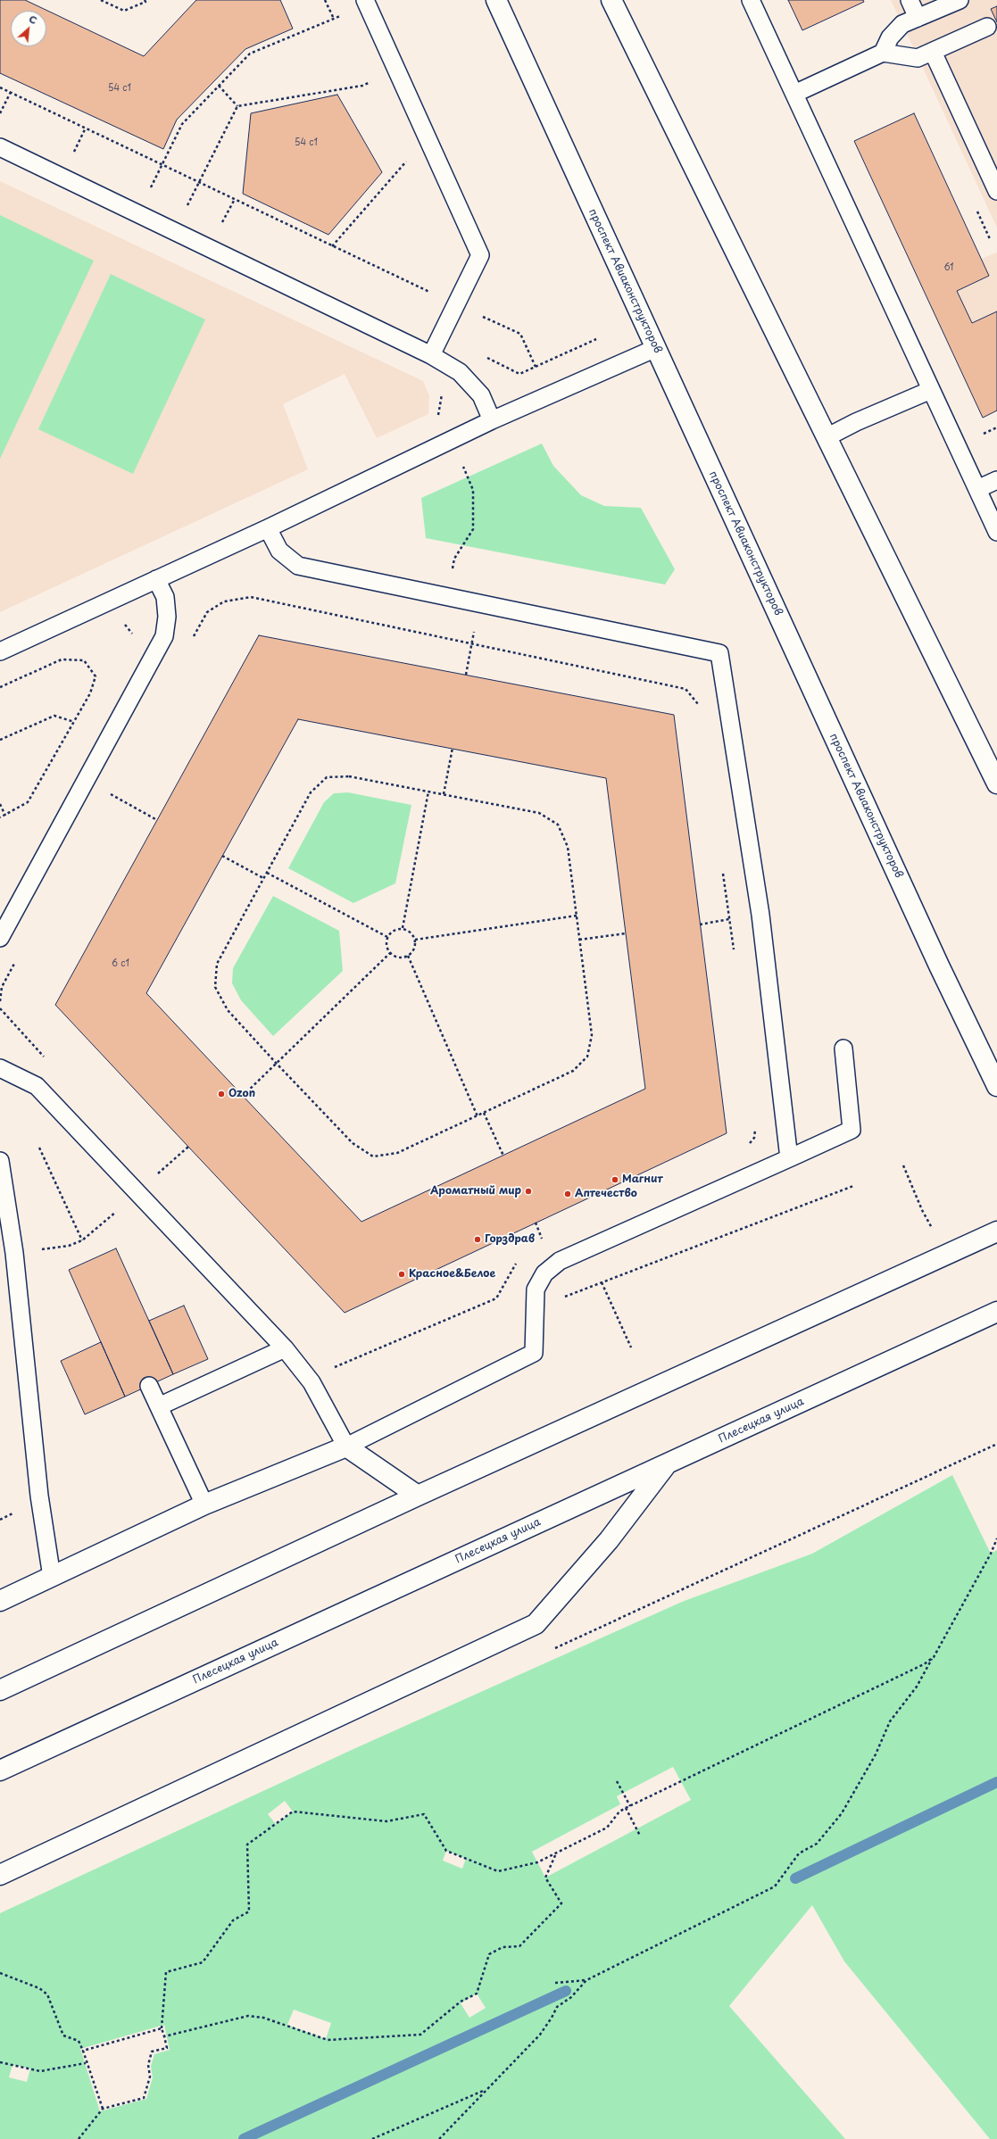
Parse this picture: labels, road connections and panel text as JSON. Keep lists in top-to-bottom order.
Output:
{
  "streets": {
    "street": ["проспект Авиаконструкторов", "Плесецкая улица"]
  },
  "places": [
    "Ozon",
    "Магнит",
    "Ароматный мир",
    "Аптечество",
    "Горздрав",
    "Красное&Белое"
  ],
  "house_numbers": [
    "54 с1",
    "54 с1",
    "61",
    "6 с1"
  ],
  "north": "top right"
}
